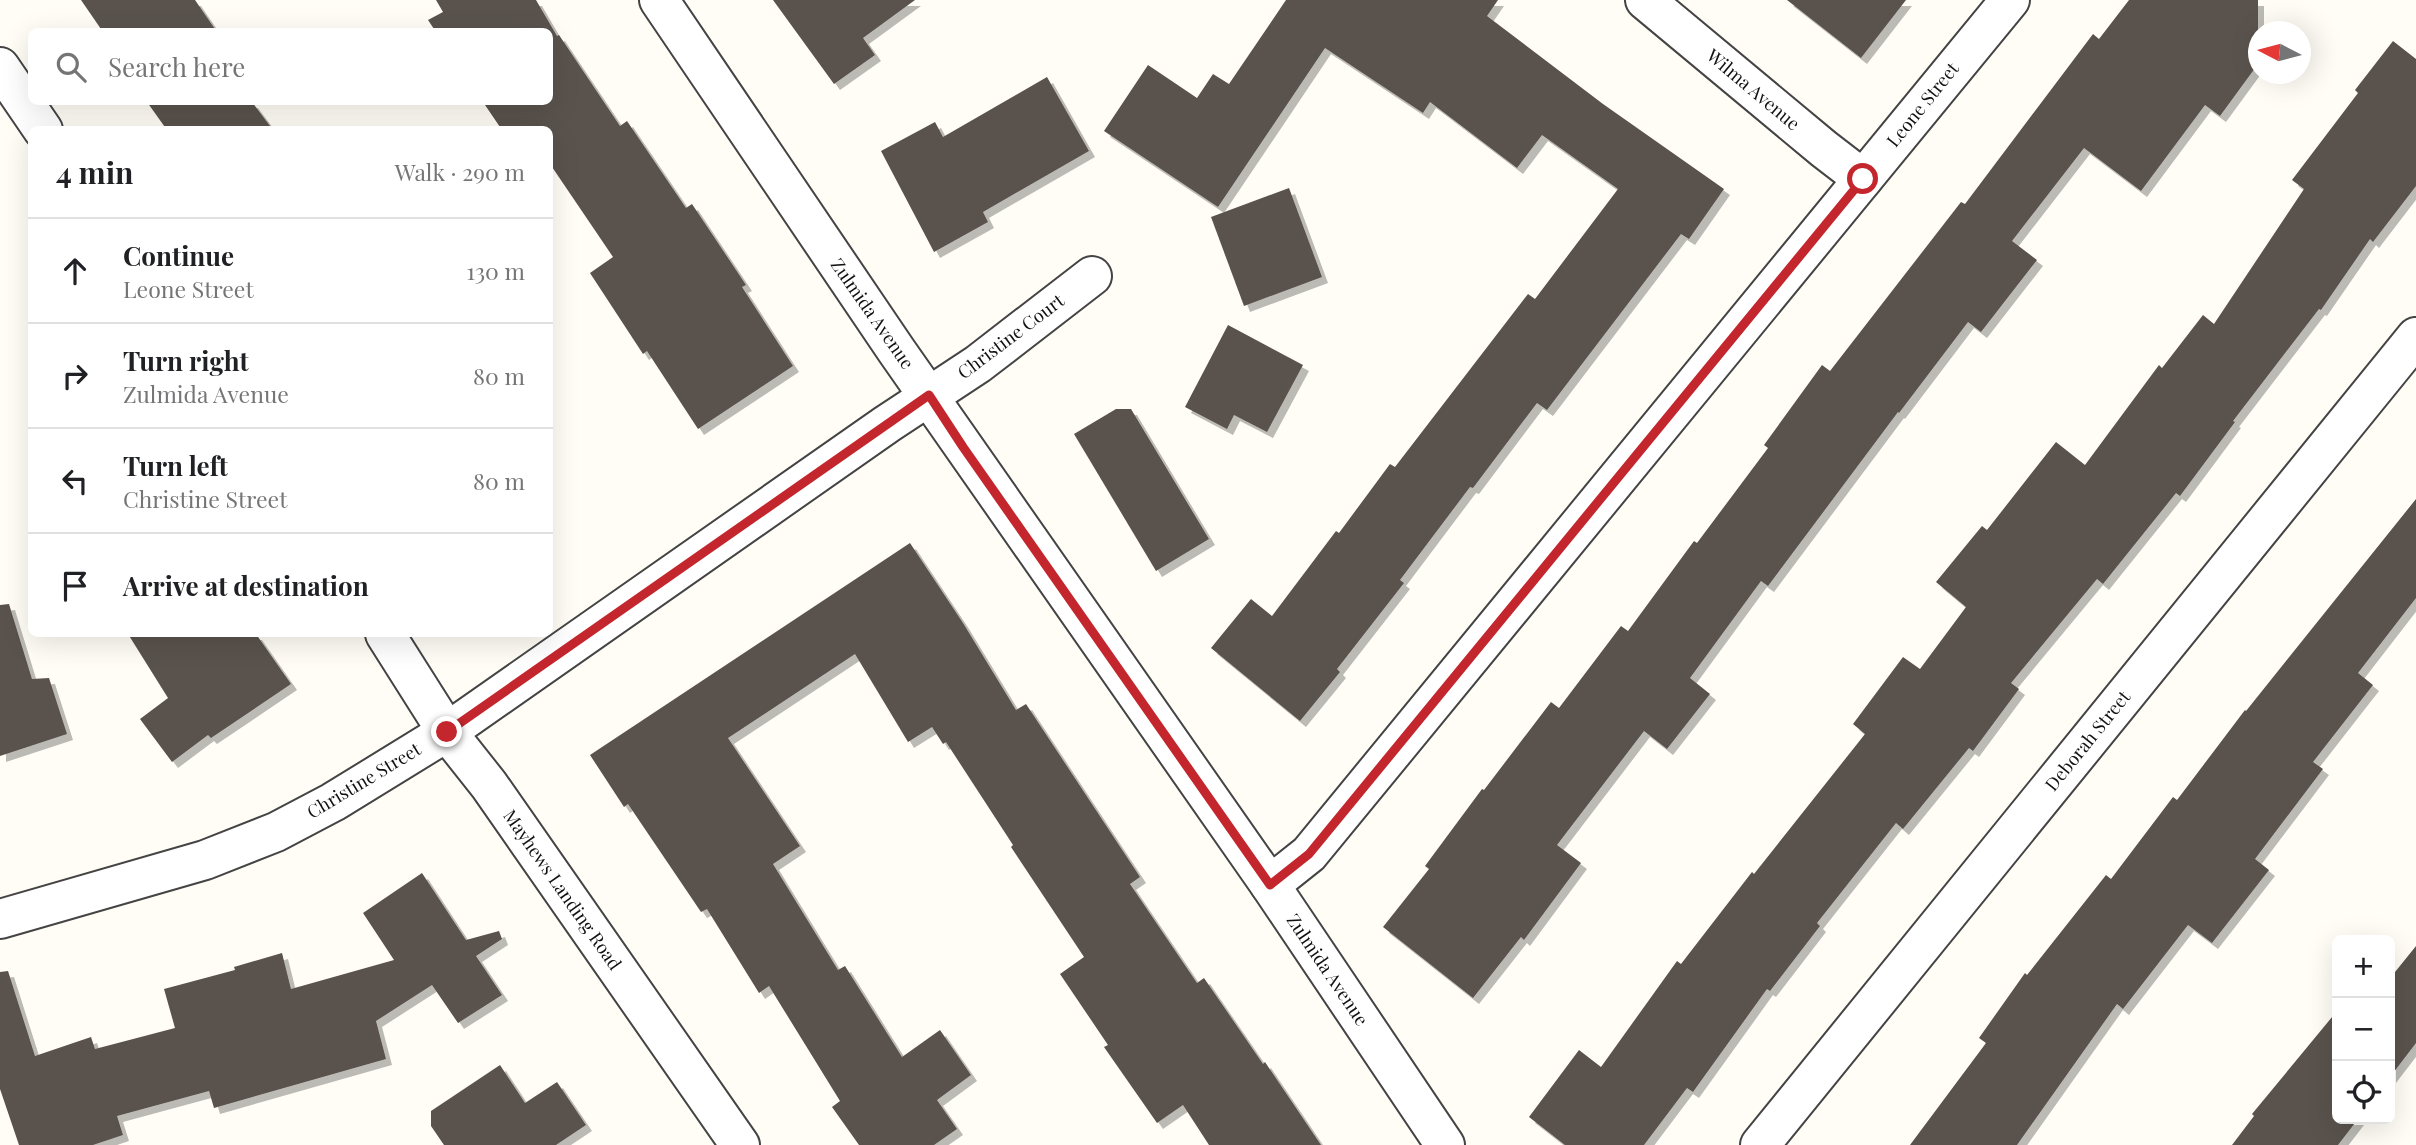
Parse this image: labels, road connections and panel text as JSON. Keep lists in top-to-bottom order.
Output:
{
  "streets": {
    "street": [
      "Wilma Avenue",
      "Leone Street",
      "Zulmida Avenue",
      "Christine Court",
      "Deborah Street",
      "Christine Street",
      "Mayhews Landing Road"
    ]
  },
  "crossings": [
    ["Wilma Avenue", "Leone Street"],
    ["Leone Street", "Zulmida Avenue"],
    ["Zulmida Avenue", "Christine Court"],
    ["Zulmida Avenue", "Christine Street"],
    ["Christine Court", "Christine Street"],
    ["Christine Street", "Mayhews Landing Road"]
  ],
  "north": "left",
  "page": {
    "search": "Search here",
    "heading": ["4 min", "Walk · 290 m"],
    "list": [
      ["Continue", "Leone Street", "130 m"],
      ["Turn right", "Zulmida Avenue", "80 m"],
      ["Turn left", "Christine Street", "80 m"],
      "Arrive at destination"
    ],
    "map_buttons": ["+", "−"]
  }
}
